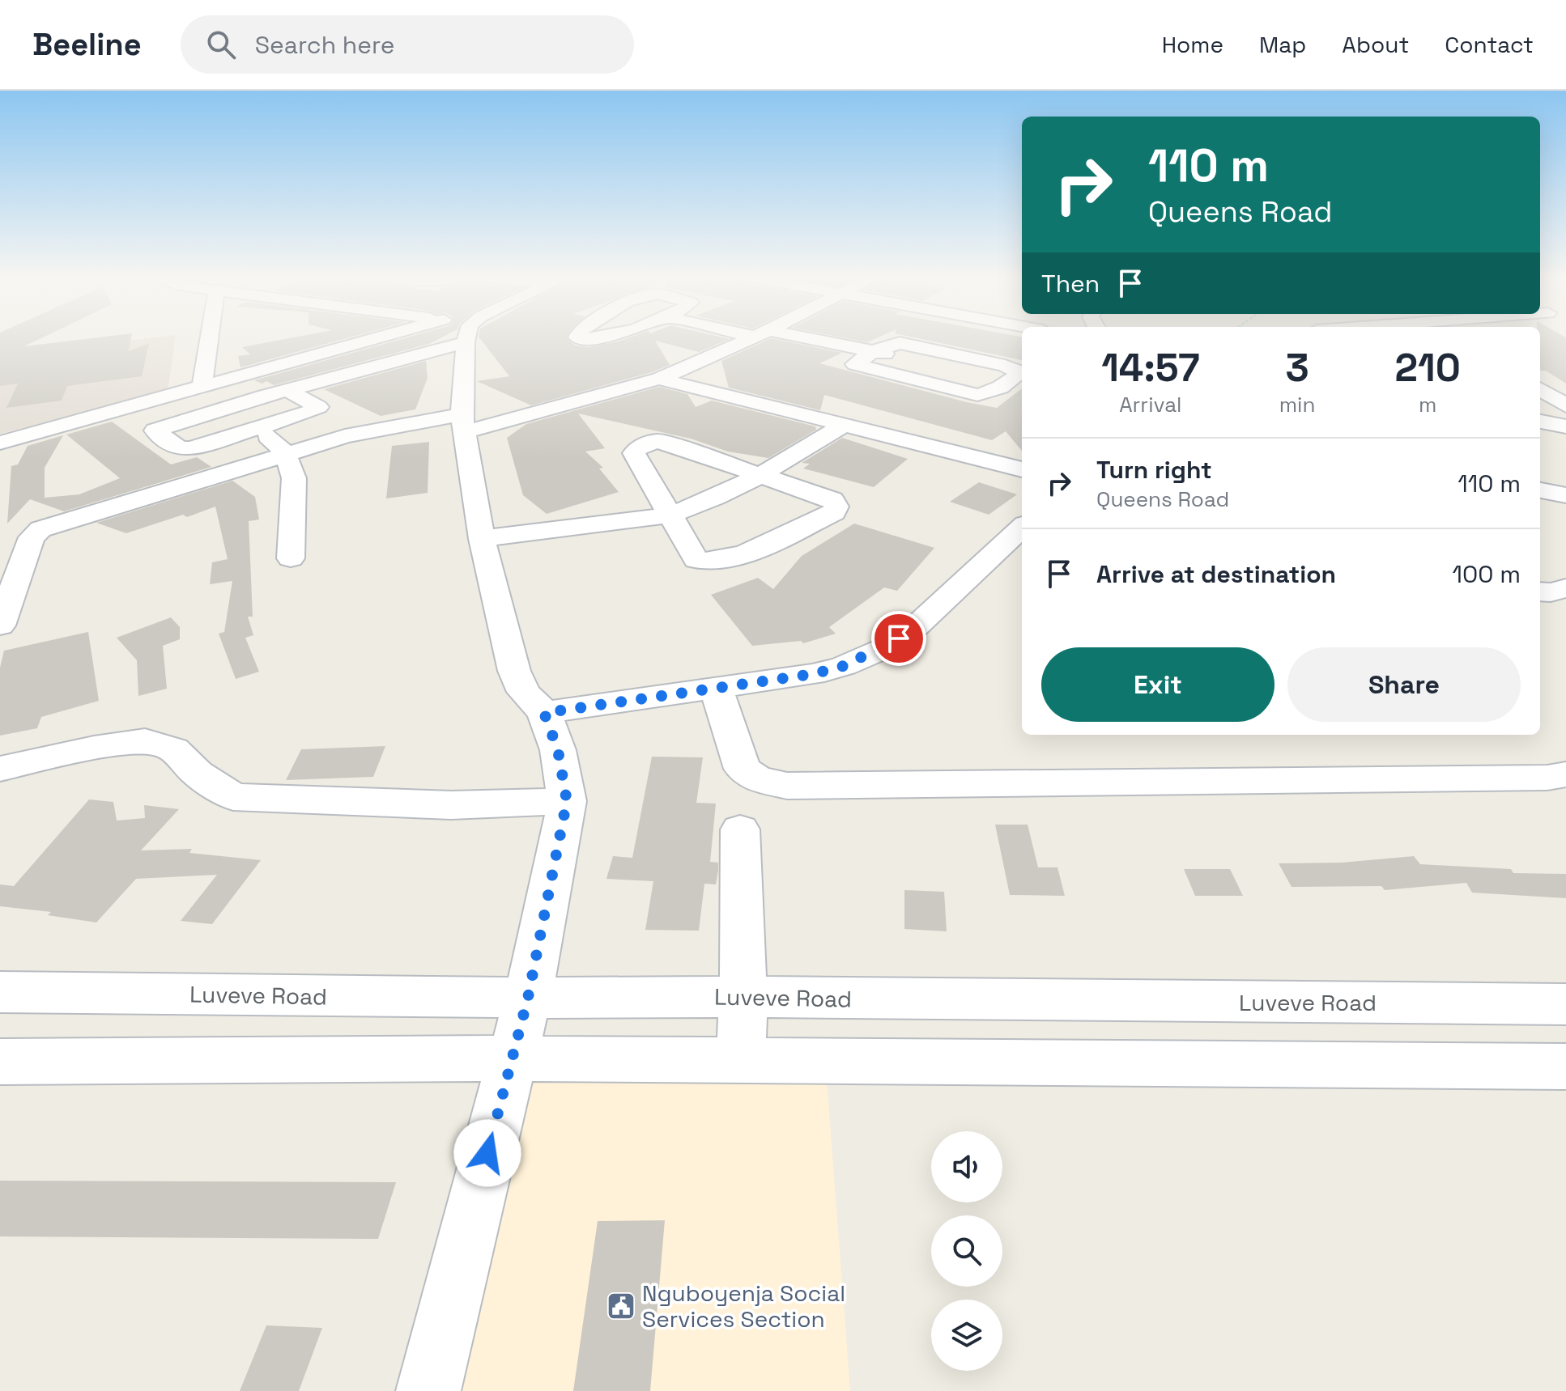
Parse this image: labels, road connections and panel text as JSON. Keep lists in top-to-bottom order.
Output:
{
  "streets": {
    "street": ["Luveve Road"]
  },
  "places": {
    "public building": ["Nguboyenja Social Services Section"]
  },
  "page": {
    "header": "Beeline",
    "search": "Search here",
    "nav": [
      "Home",
      "Map",
      "About",
      "Contact"
    ],
    "turn": ["110 m", "Queens Road"],
    "then": "Then",
    "eta": [
      "14:57",
      "Arrival",
      "3",
      "min",
      "210",
      "m"
    ],
    "list": [
      {
        "name": "Turn right",
        "note": "Queens Road",
        "value": "110 m"
      },
      {
        "name": "Arrive at destination",
        "value": "100 m"
      }
    ],
    "buttons": ["Exit", "Share"]
  }
}
